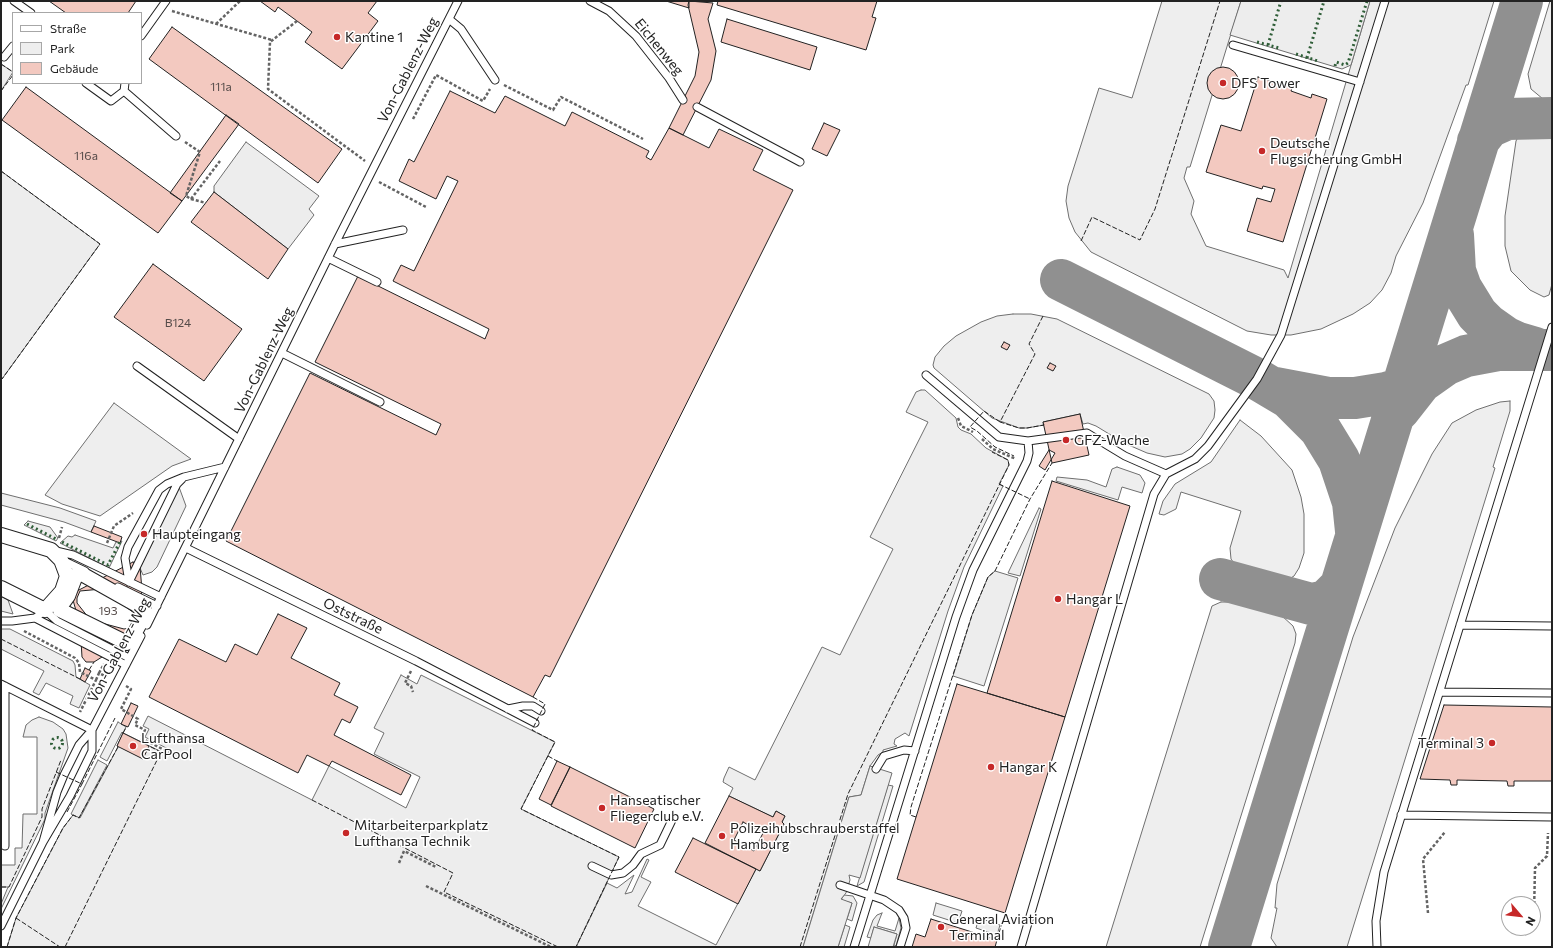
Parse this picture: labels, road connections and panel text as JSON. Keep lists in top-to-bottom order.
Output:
{
  "streets": {
    "lane": ["Eichenweg", "Von-Gablenz-Weg", "Oststraße"]
  },
  "crossings": [
    ["Von-Gablenz-Weg", "Oststraße"]
  ],
  "places": [
    "Kantine 1",
    "DFS Tower",
    "Deutsche Flugsicherung GmbH",
    "GFZ-Wache",
    "Haupteingang",
    "Hangar L",
    "Terminal 3",
    "Lufthansa CarPool",
    "Hangar K",
    "Hanseatischer Fliegerclub e.V.",
    "Mitarbeiterparkplatz Lufthansa Technik",
    "Polizeihubschrauberstaffel Hamburg",
    "General Aviation Terminal"
  ],
  "house_numbers": [
    "111a",
    "116a",
    "B124",
    "193"
  ],
  "legend": ["Straße", "Park", "Gebäude"],
  "north": "bottom right"
}
